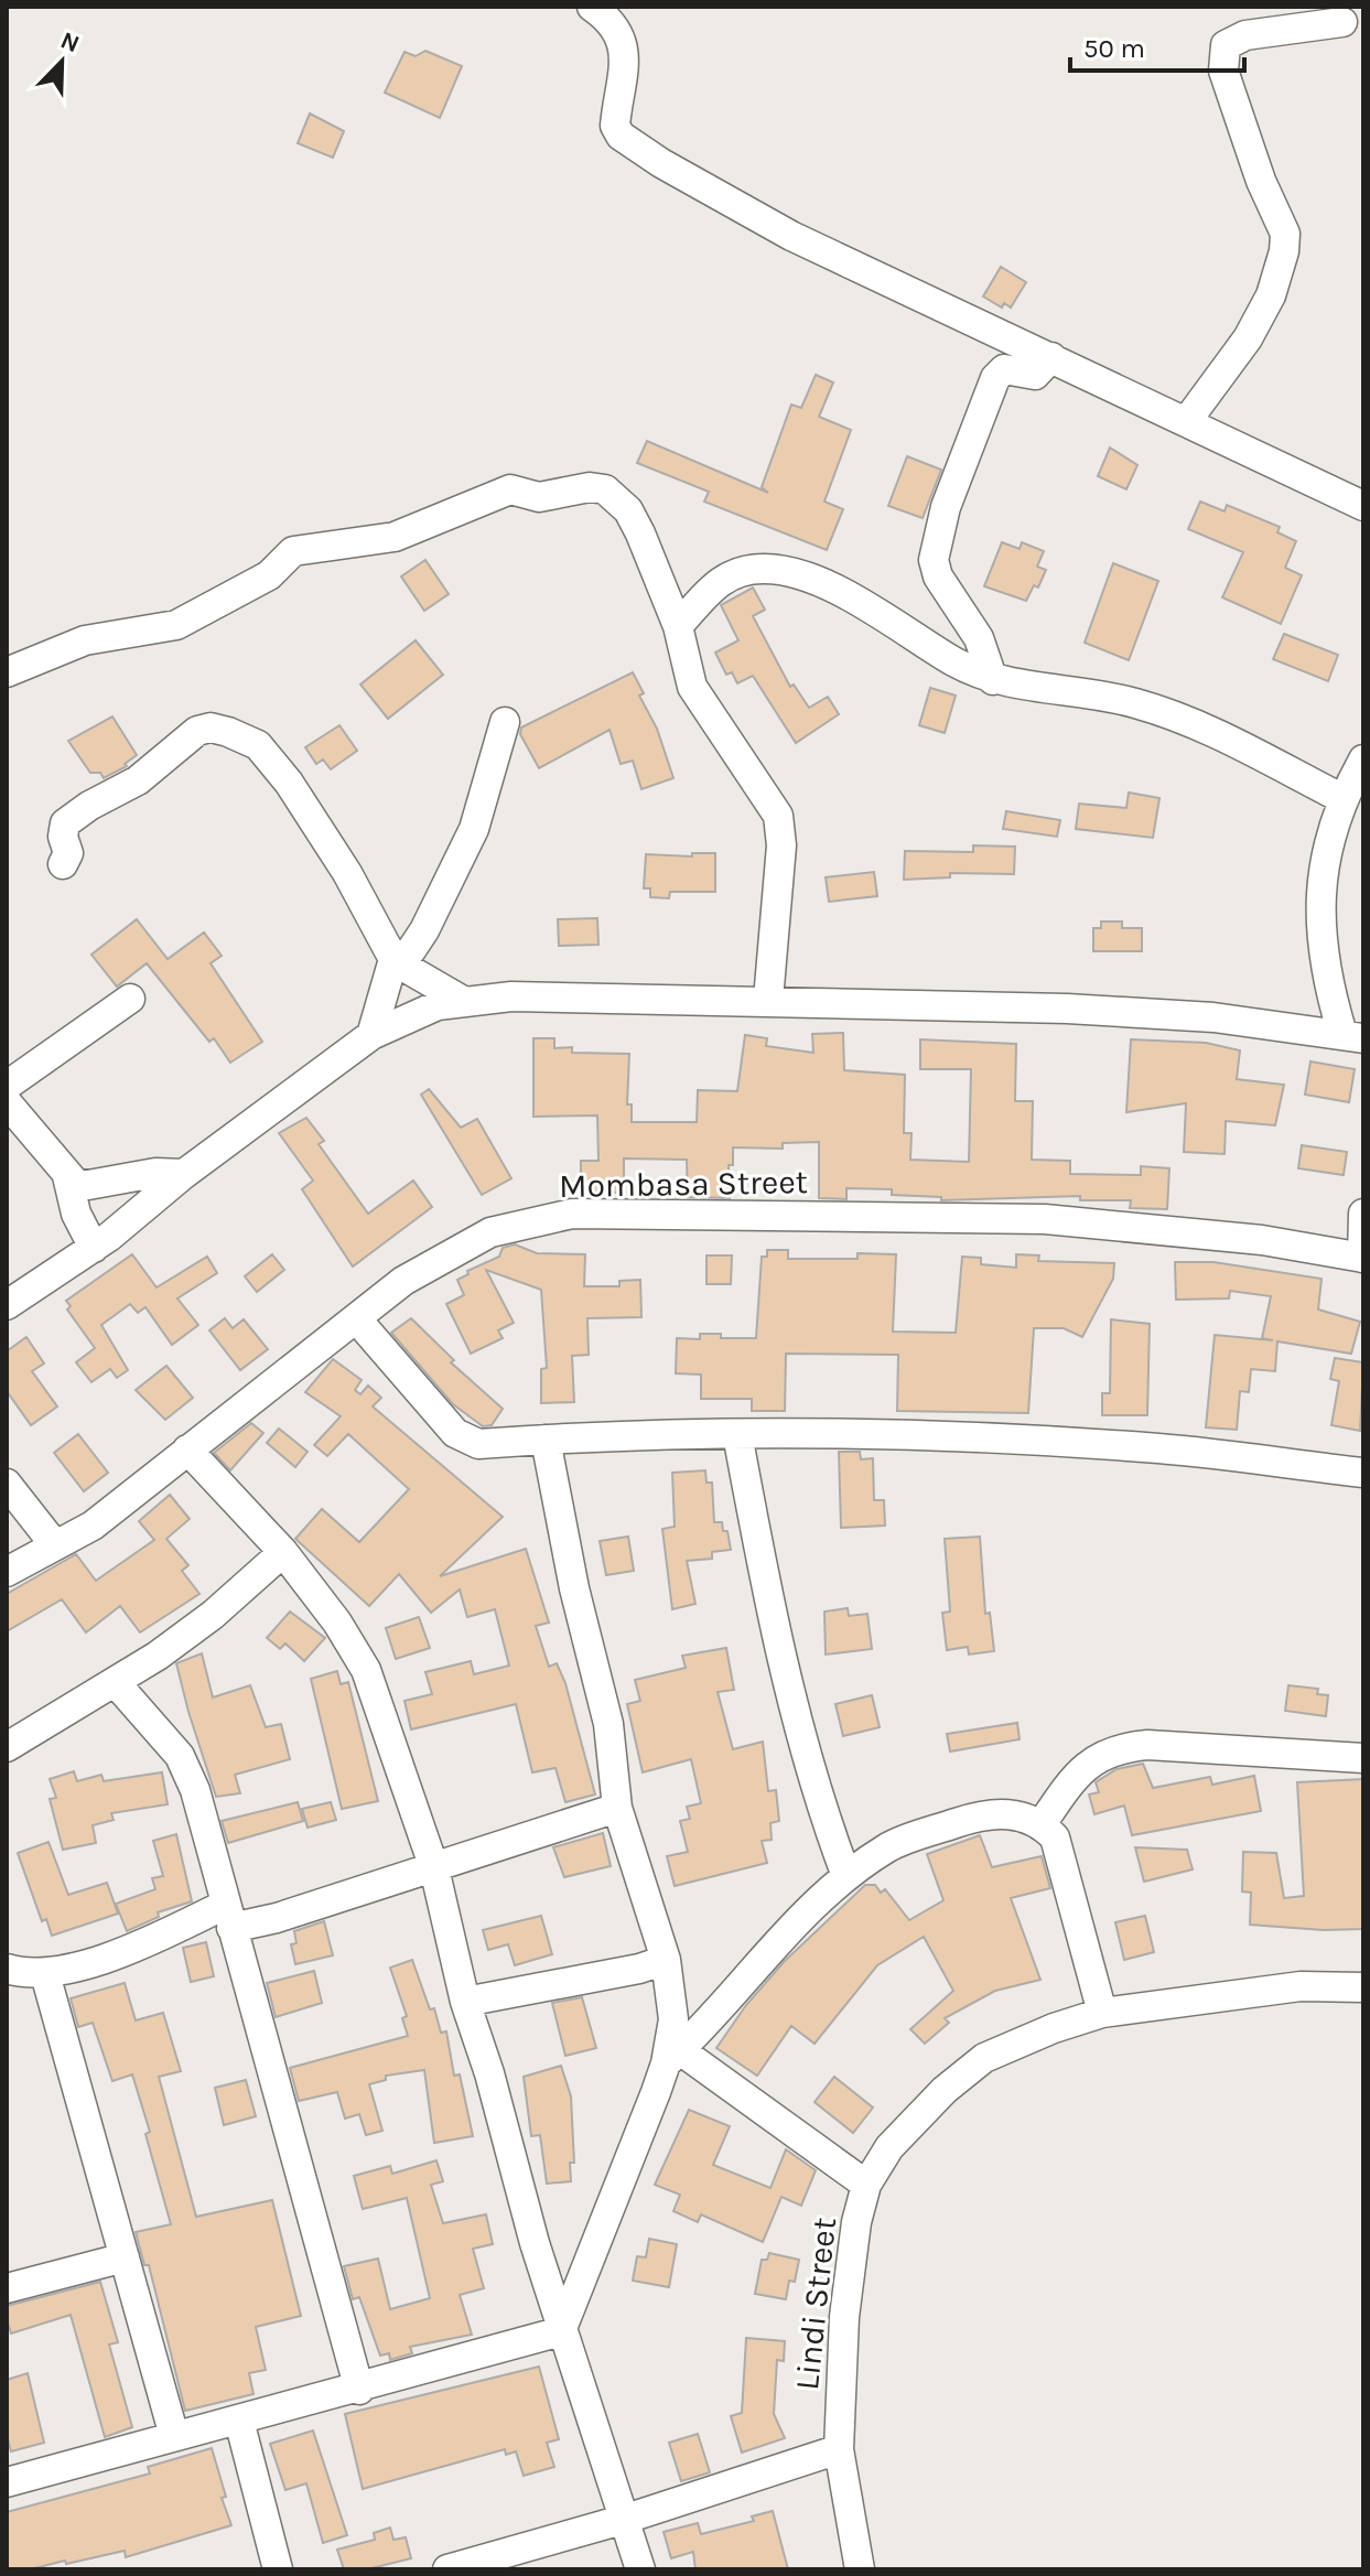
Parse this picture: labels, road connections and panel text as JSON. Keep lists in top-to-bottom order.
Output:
{
  "streets": {
    "street": ["Mombasa Street", "Lindi Street"]
  },
  "scale_bar": "50 m",
  "north": "top right"
}
